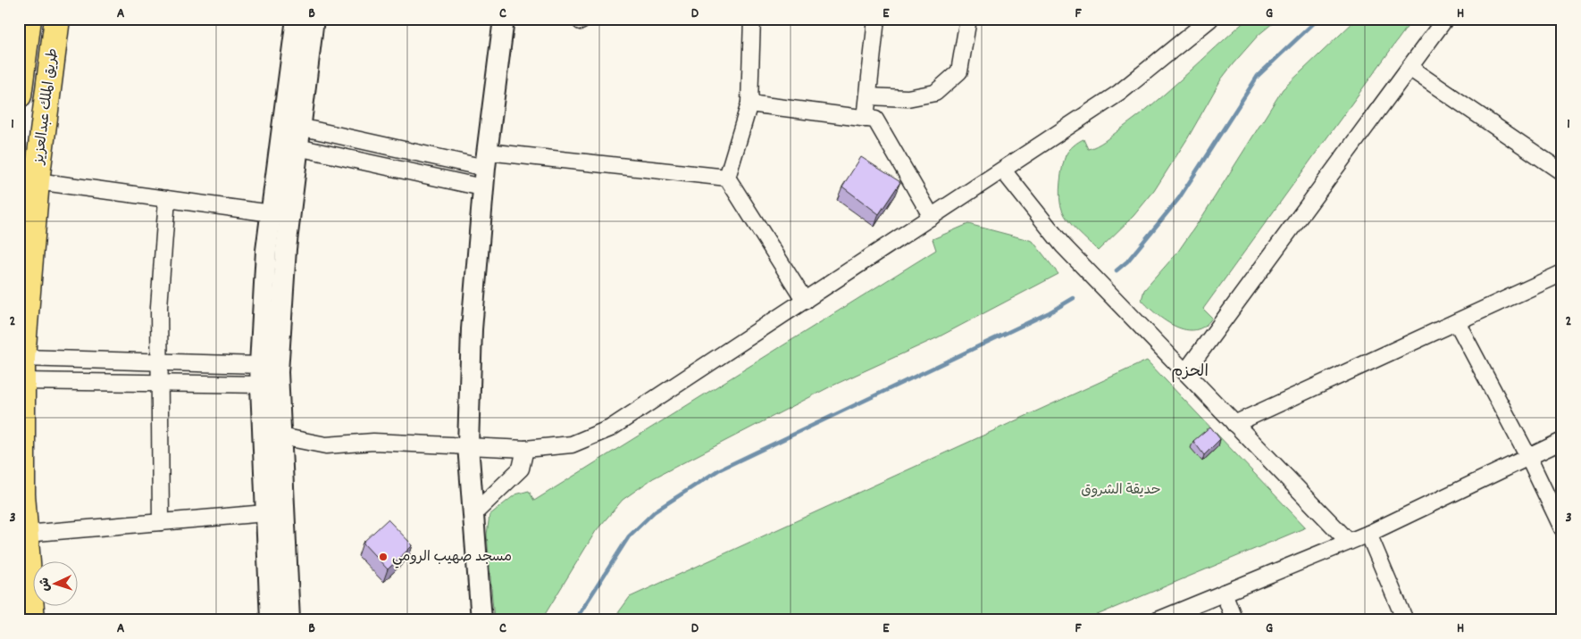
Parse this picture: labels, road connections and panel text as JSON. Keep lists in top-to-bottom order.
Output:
{
  "streets": {
    "highway": ["طريق الملك عبدالعزيز"]
  },
  "districts": ["الحزم"],
  "parks": ["حديقة الشروق"],
  "places": ["مسجد صهيب الرومي"],
  "north": "left",
  "grid": {
    "columns": [
      "A",
      "B",
      "C",
      "D",
      "E",
      "F",
      "G",
      "H"
    ],
    "rows": ["1", "2", "3"]
  }
}
